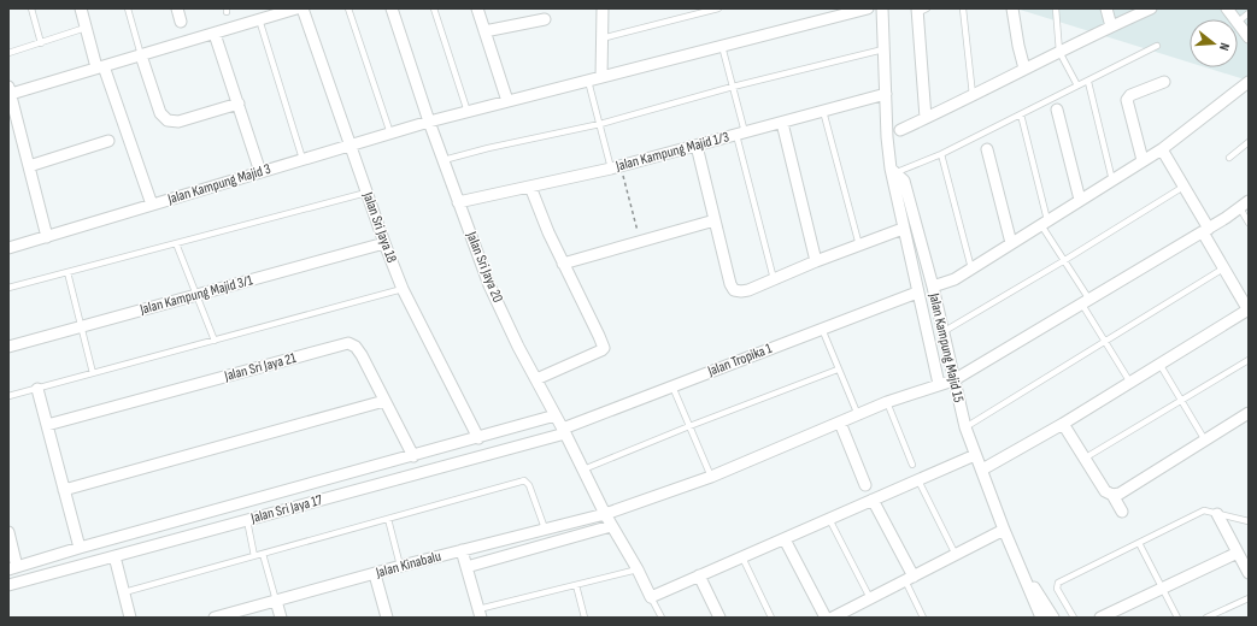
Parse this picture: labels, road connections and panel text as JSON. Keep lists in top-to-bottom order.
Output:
{
  "streets": {
    "street": [
      "Jalan Kampung Majid 1/3",
      "Jalan Kampung Majid 3",
      "Jalan Sri Jaya 18",
      "Jalan Sri Jaya 20",
      "Jalan Kampung Majid 3/1",
      "Jalan Kampung Majid 15",
      "Jalan Tropika 1",
      "Jalan Sri Jaya 21",
      "Jalan Sri Jaya 17",
      "Jalan Kinabalu"
    ]
  },
  "crossings": [
    ["Jalan Kampung Majid 1/3", "Jalan Sri Jaya 20"],
    ["Jalan Kampung Majid 1/3", "Jalan Kampung Majid 15"],
    ["Jalan Kampung Majid 3", "Jalan Sri Jaya 18"],
    ["Jalan Kampung Majid 3", "Jalan Sri Jaya 20"],
    ["Jalan Sri Jaya 18", "Jalan Kampung Majid 3/1"],
    ["Jalan Sri Jaya 18", "Jalan Sri Jaya 17"],
    ["Jalan Sri Jaya 20", "Jalan Tropika 1"],
    ["Jalan Sri Jaya 20", "Jalan Sri Jaya 17"],
    ["Jalan Sri Jaya 20", "Jalan Kinabalu"],
    ["Jalan Kampung Majid 15", "Jalan Tropika 1"],
    ["Jalan Kampung Majid 15", "Jalan Kinabalu"],
    ["Jalan Tropika 1", "Jalan Sri Jaya 17"],
    ["Jalan Sri Jaya 21", "Jalan Sri Jaya 17"]
  ],
  "north": "right"
}
